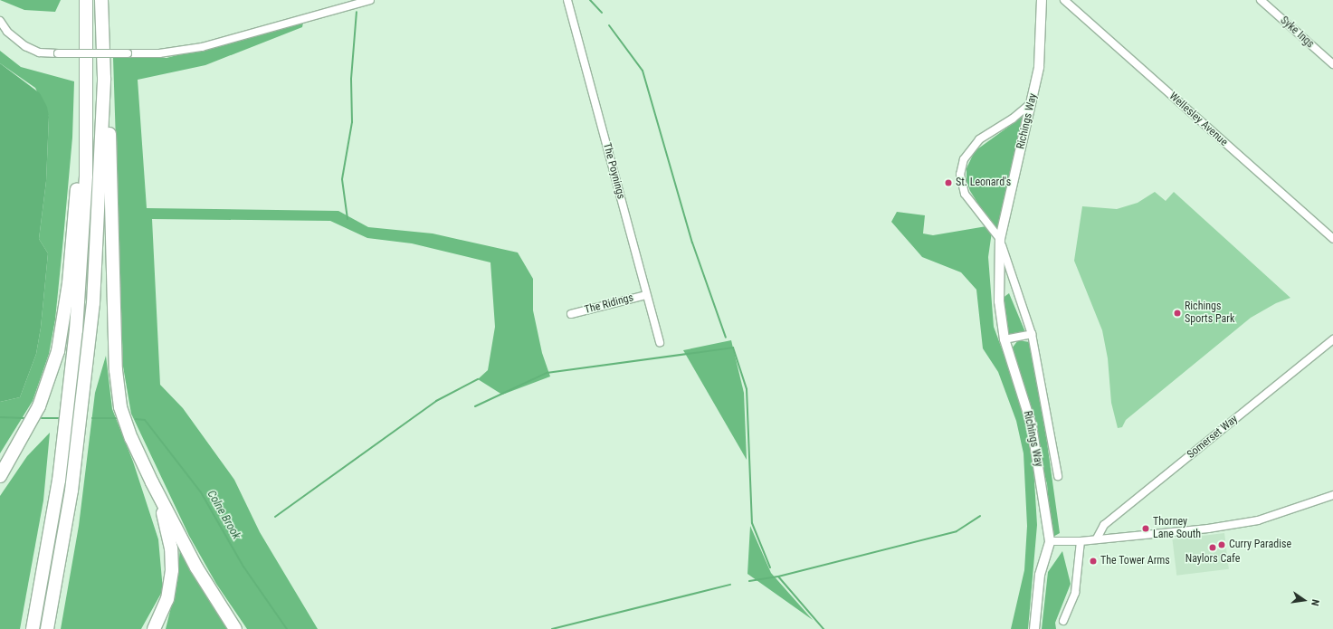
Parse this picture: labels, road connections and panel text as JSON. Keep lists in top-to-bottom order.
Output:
{
  "streets": {
    "street": [
      "Syke Ings",
      "Wellesley Avenue",
      "Richings Way",
      "The Poynings",
      "The Ridings",
      "Somerset Way"
    ]
  },
  "crossings": [
    ["The Poynings", "The Ridings"]
  ],
  "water": ["Colne Brook"],
  "places": [
    "St. Leonard's",
    "Richings Sports Park",
    "Thorney Lane South",
    "Curry Paradise",
    "Naylors Cafe",
    "The Tower Arms"
  ],
  "north": "right"
}
